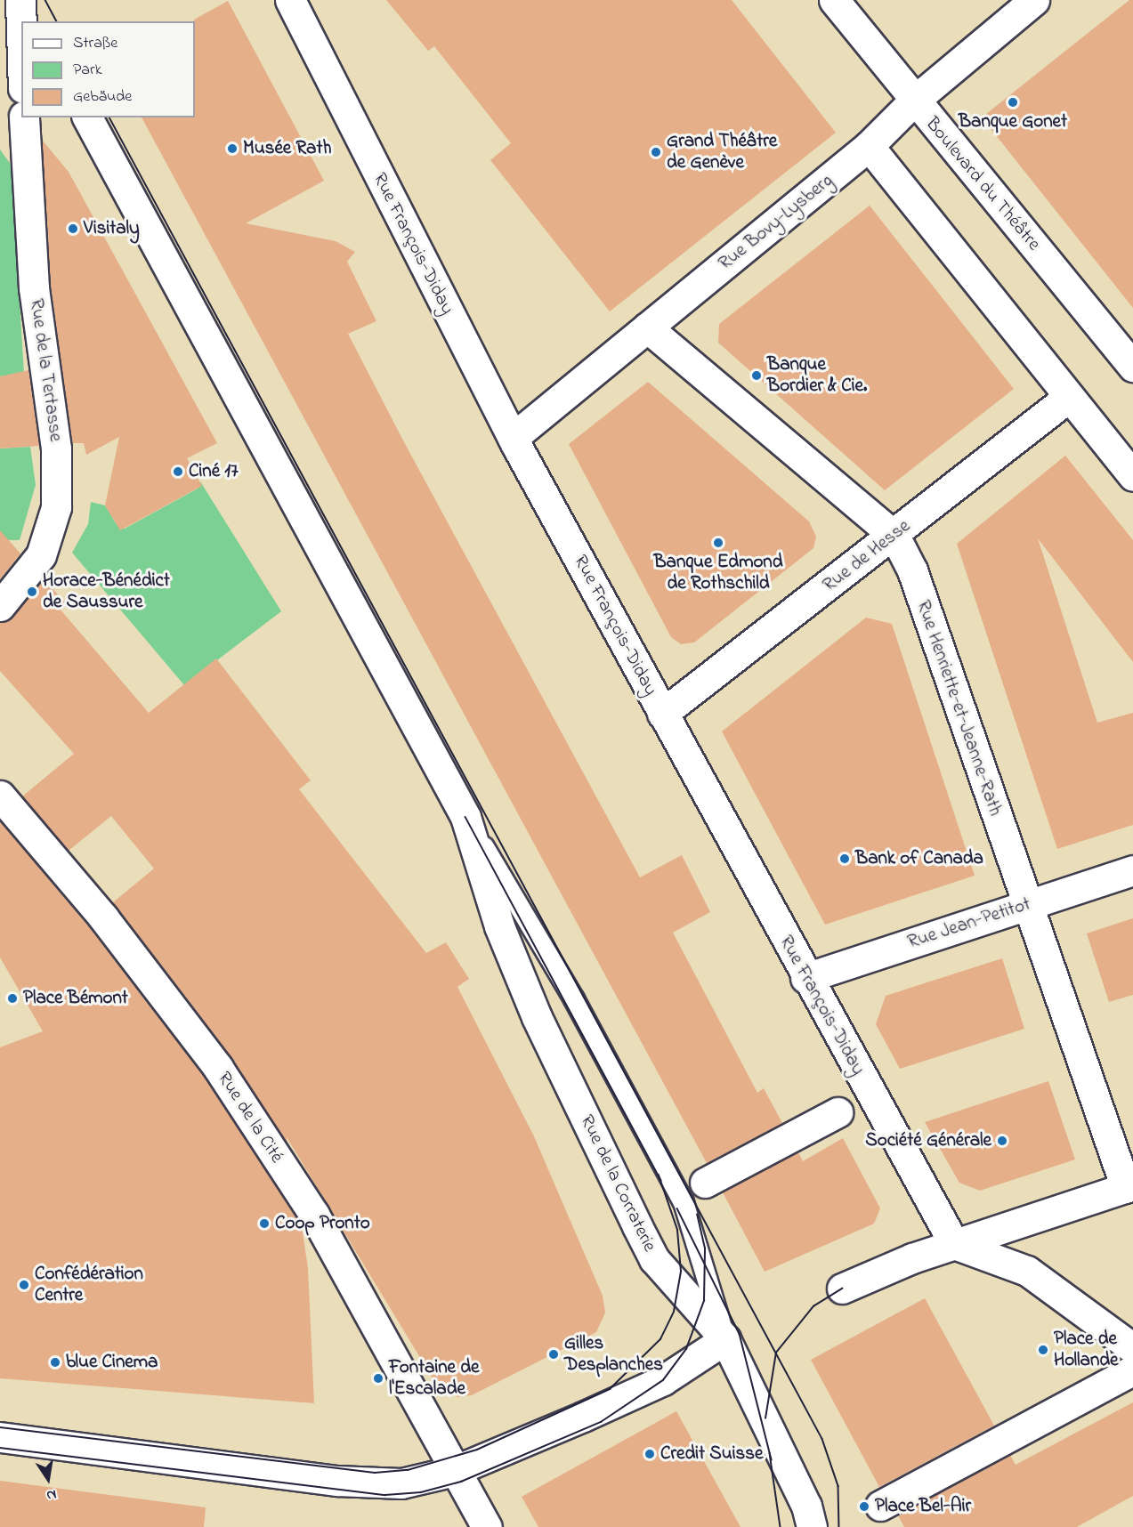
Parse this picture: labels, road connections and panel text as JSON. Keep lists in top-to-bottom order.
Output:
{
  "streets": {
    "street": [
      "Boulevard du Théâtre",
      "Rue Bovy-Lysberg",
      "Rue François-Diday",
      "Rue de la Tertasse",
      "Rue de Hesse",
      "Rue Henriette-et-Jeanne-Rath",
      "Rue Jean-Petitot",
      "Rue de la Cité",
      "Rue de la Corraterie"
    ]
  },
  "crossings": [
    ["Boulevard du Théâtre", "Rue Bovy-Lysberg"],
    ["Rue Bovy-Lysberg", "Rue François-Diday"],
    ["Rue Bovy-Lysberg", "Rue Henriette-et-Jeanne-Rath"],
    ["Rue François-Diday", "Rue de Hesse"],
    ["Rue François-Diday", "Rue Jean-Petitot"],
    ["Rue de Hesse", "Rue Henriette-et-Jeanne-Rath"],
    ["Rue Henriette-et-Jeanne-Rath", "Rue Jean-Petitot"]
  ],
  "places": [
    "Banque Gonet",
    "Musée Rath",
    "Grand Théâtre de Genève",
    "Visitaly",
    "Banque Bordier & Cie.",
    "Ciné 17",
    "Banque Edmond de Rothschild",
    "Horace-Bénédict de Saussure",
    "Bank of Canada",
    "Place Bémont",
    "Société Générale",
    "Coop Pronto",
    "Confédération Centre",
    "Place de Hollande",
    "Gilles Desplanches",
    "blue Cinema",
    "Fontaine de l'Escalade",
    "Credit Suisse",
    "Place Bel-Air"
  ],
  "legend": ["Straße", "Park", "Gebäude"],
  "north": "bottom"
}
